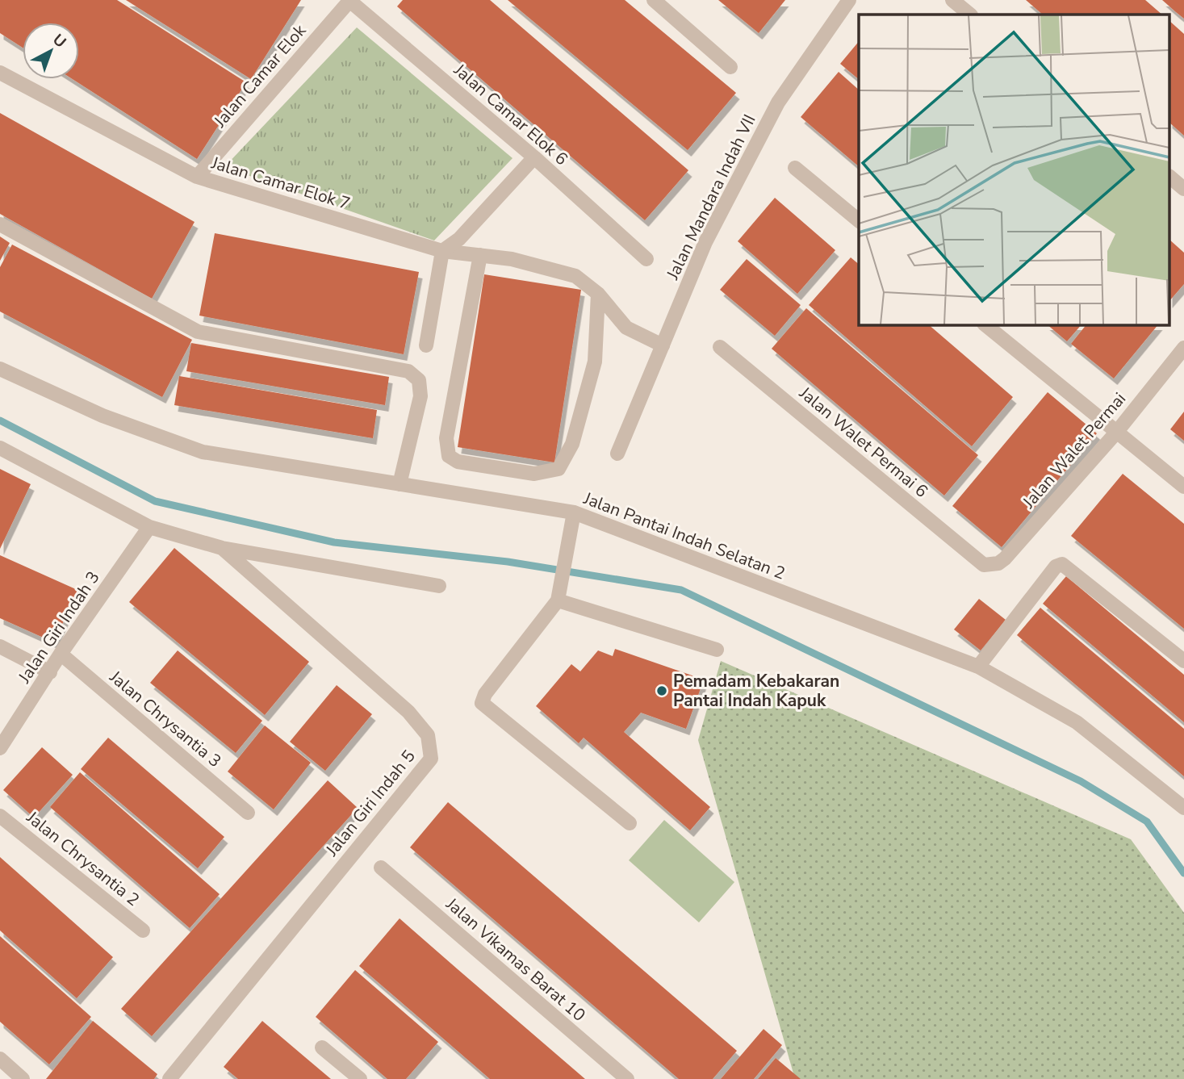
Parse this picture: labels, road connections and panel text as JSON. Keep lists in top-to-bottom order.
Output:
{
  "streets": {
    "street": [
      "Jalan Camar Elok",
      "Jalan Camar Elok 6",
      "Jalan Camar Elok 7",
      "Jalan Mandara Indah VII",
      "Jalan Walet Permai 6",
      "Jalan Walet Permai",
      "Jalan Pantai Indah Selatan 2",
      "Jalan Giri Indah 3",
      "Jalan Chrysantia 3",
      "Jalan Giri Indah 5",
      "Jalan Chrysantia 2",
      "Jalan Vikamas Barat 10"
    ]
  },
  "crossings": [
    ["Jalan Camar Elok", "Jalan Camar Elok 6"],
    ["Jalan Camar Elok", "Jalan Camar Elok 7"],
    ["Jalan Camar Elok 7", "Jalan Mandara Indah VII"],
    ["Jalan Walet Permai 6", "Jalan Walet Permai"],
    ["Jalan Giri Indah 3", "Jalan Chrysantia 3"],
    ["Jalan Giri Indah 3", "Jalan Giri Indah 5"]
  ],
  "places": ["Pemadam Kebakaran Pantai Indah Kapuk"],
  "north": "top right"
}
